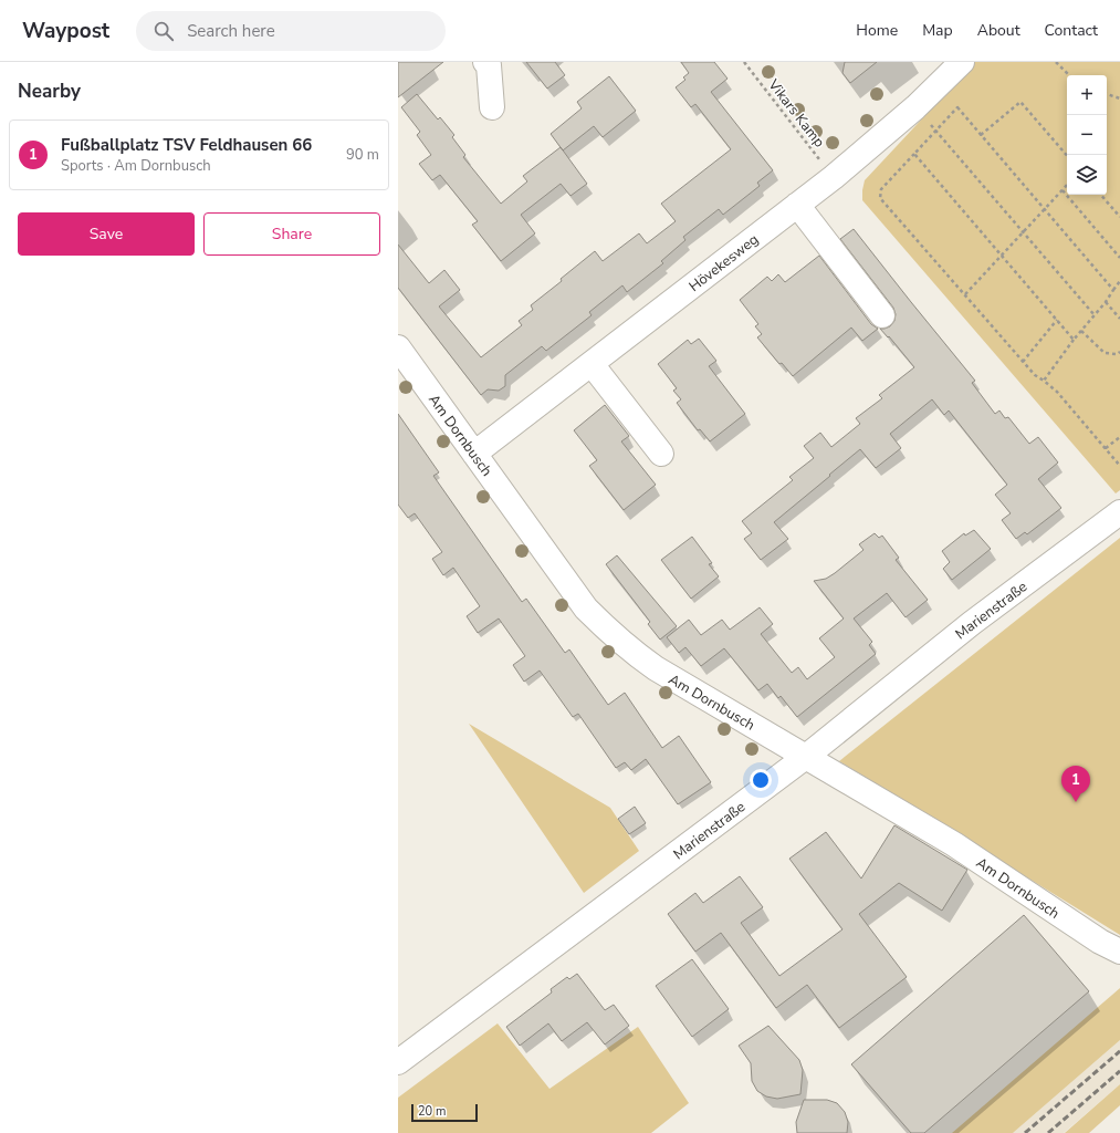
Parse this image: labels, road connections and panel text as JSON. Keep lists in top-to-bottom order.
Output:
{
  "streets": {
    "street": ["Hövekesweg", "Am Dornbusch", "Marienstraße"],
    "path": ["Vikars Kamp"]
  },
  "crossings": [
    ["Vikars Kamp", "Hövekesweg"],
    ["Hövekesweg", "Am Dornbusch"],
    ["Am Dornbusch", "Marienstraße"]
  ],
  "scale_bar": "20 m",
  "page": {
    "header": "Waypost",
    "search": "Search here",
    "nav": [
      "Home",
      "Map",
      "About",
      "Contact"
    ],
    "heading": "Nearby",
    "map_buttons": ["+", "−"],
    "list": [
      {
        "mark": "1",
        "name": "Fußballplatz TSV Feldhausen 66",
        "note": "Sports · Am Dornbusch",
        "value": "90 m"
      }
    ],
    "buttons": ["Save", "Share"],
    "pins": "1",
    "scale": "20 m"
  }
}
